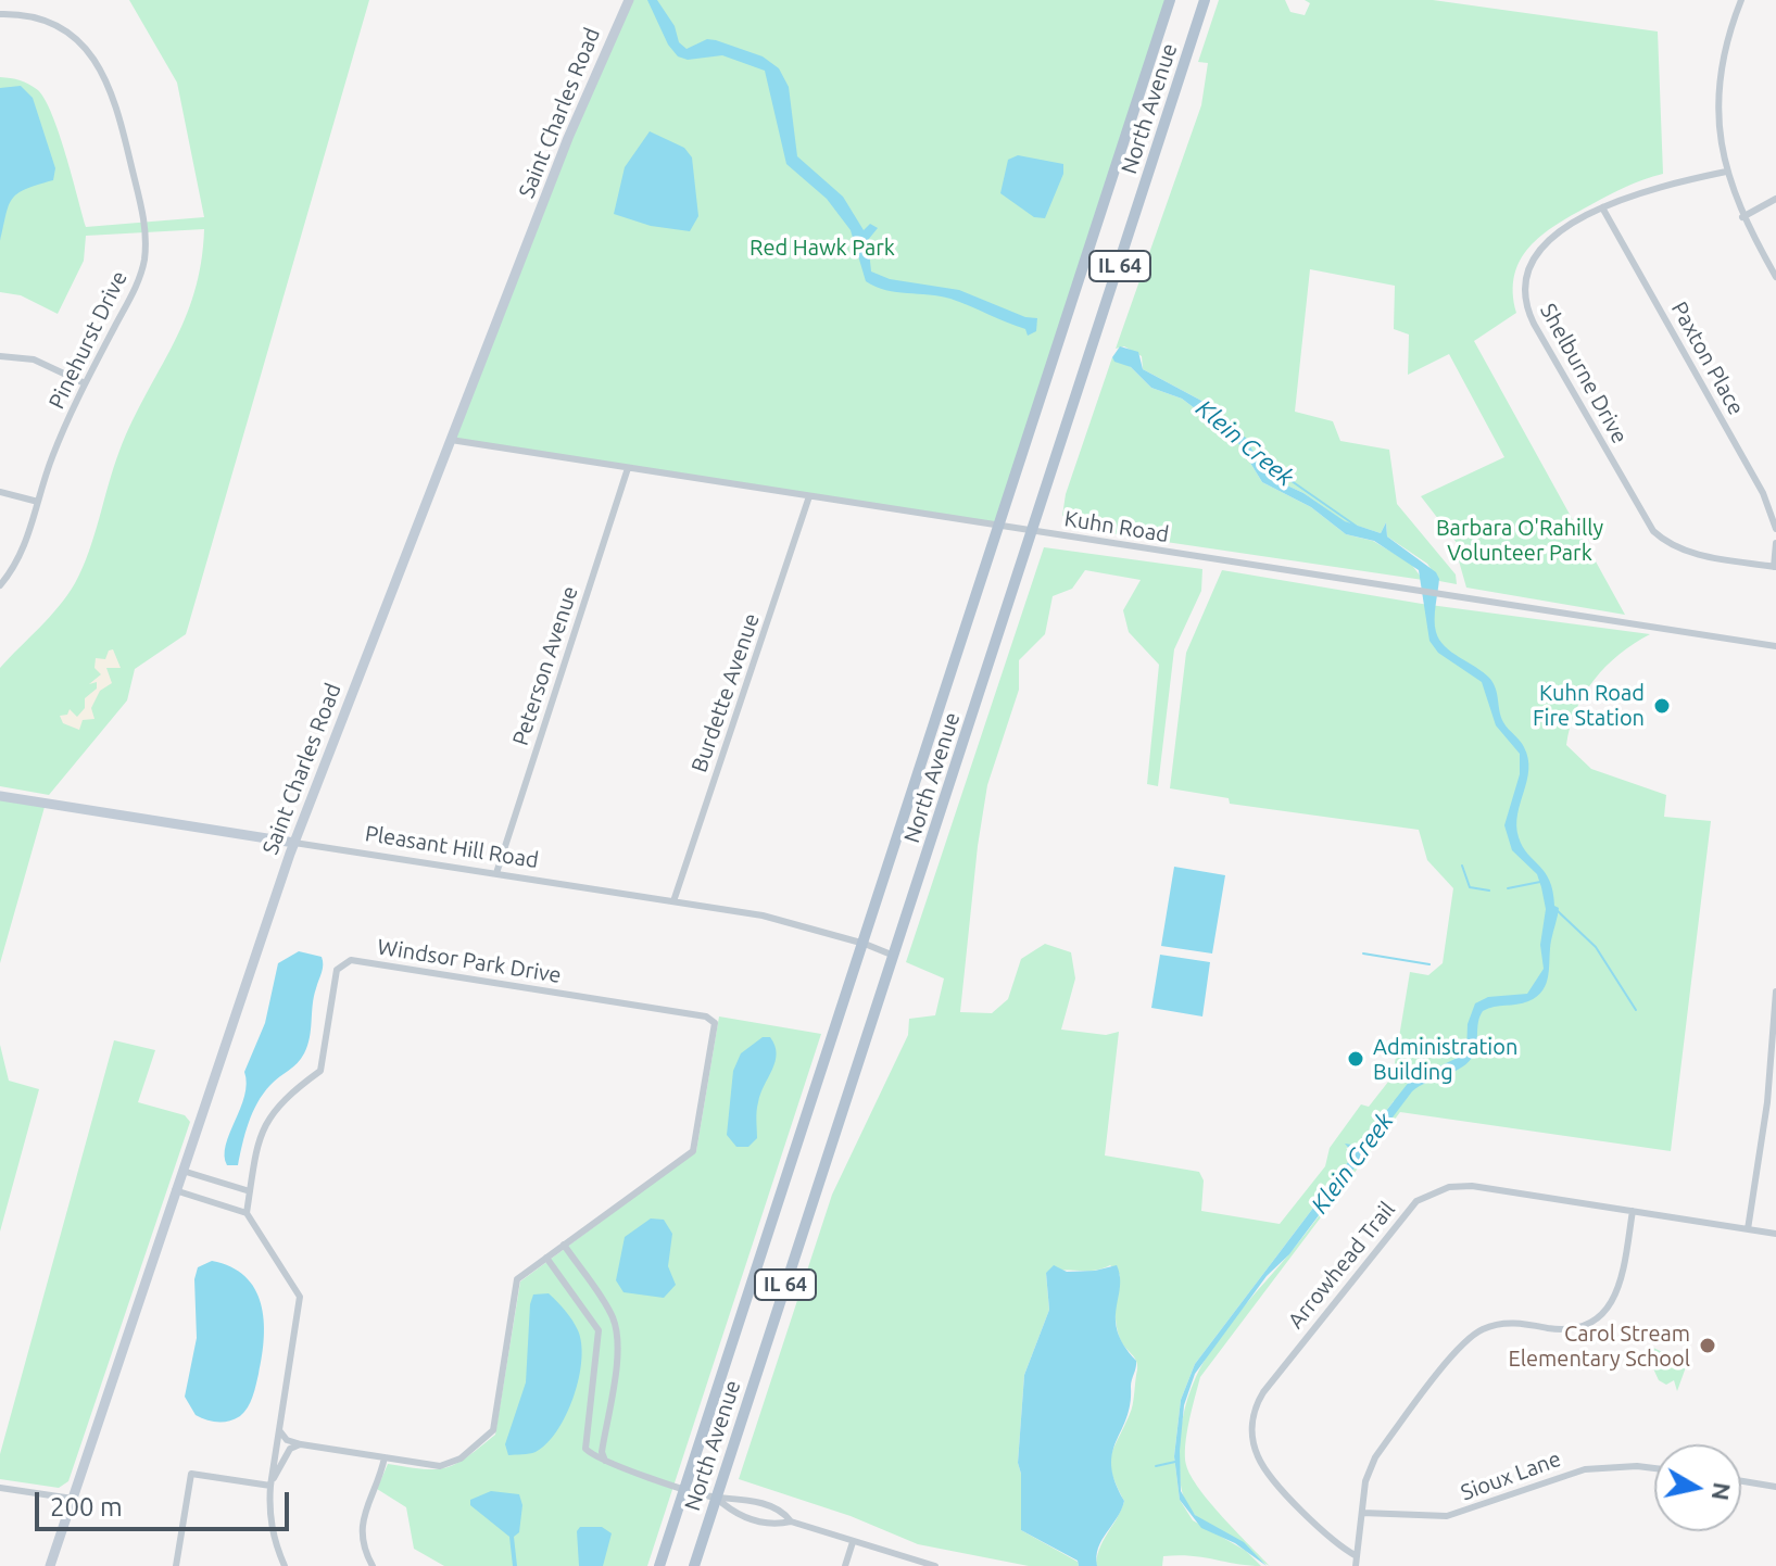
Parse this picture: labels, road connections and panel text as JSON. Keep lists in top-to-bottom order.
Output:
{
  "streets": {
    "main road": ["North Avenue", "IL 64"],
    "street": [
      "Saint Charles Road",
      "Pinehurst Drive",
      "Paxton Place",
      "Shelburne Drive",
      "Kuhn Road",
      "Peterson Avenue",
      "Burdette Avenue",
      "Pleasant Hill Road",
      "Windsor Park Drive",
      "Arrowhead Trail",
      "Sioux Lane"
    ]
  },
  "crossings": [
    ["North Avenue", "Kuhn Road"],
    ["North Avenue", "Pleasant Hill Road"],
    ["Saint Charles Road", "Kuhn Road"],
    ["Saint Charles Road", "Pleasant Hill Road"],
    ["Paxton Place", "Shelburne Drive"],
    ["Kuhn Road", "Peterson Avenue"],
    ["Kuhn Road", "Burdette Avenue"],
    ["Peterson Avenue", "Pleasant Hill Road"],
    ["Burdette Avenue", "Pleasant Hill Road"]
  ],
  "water": ["Klein Creek"],
  "parks": ["Red Hawk Park", "Barbara O'Rahilly Volunteer Park"],
  "places": ["Kuhn Road Fire Station", "Administration Building", "Carol Stream Elementary School"],
  "scale_bar": "200 m",
  "north": "right"
}
